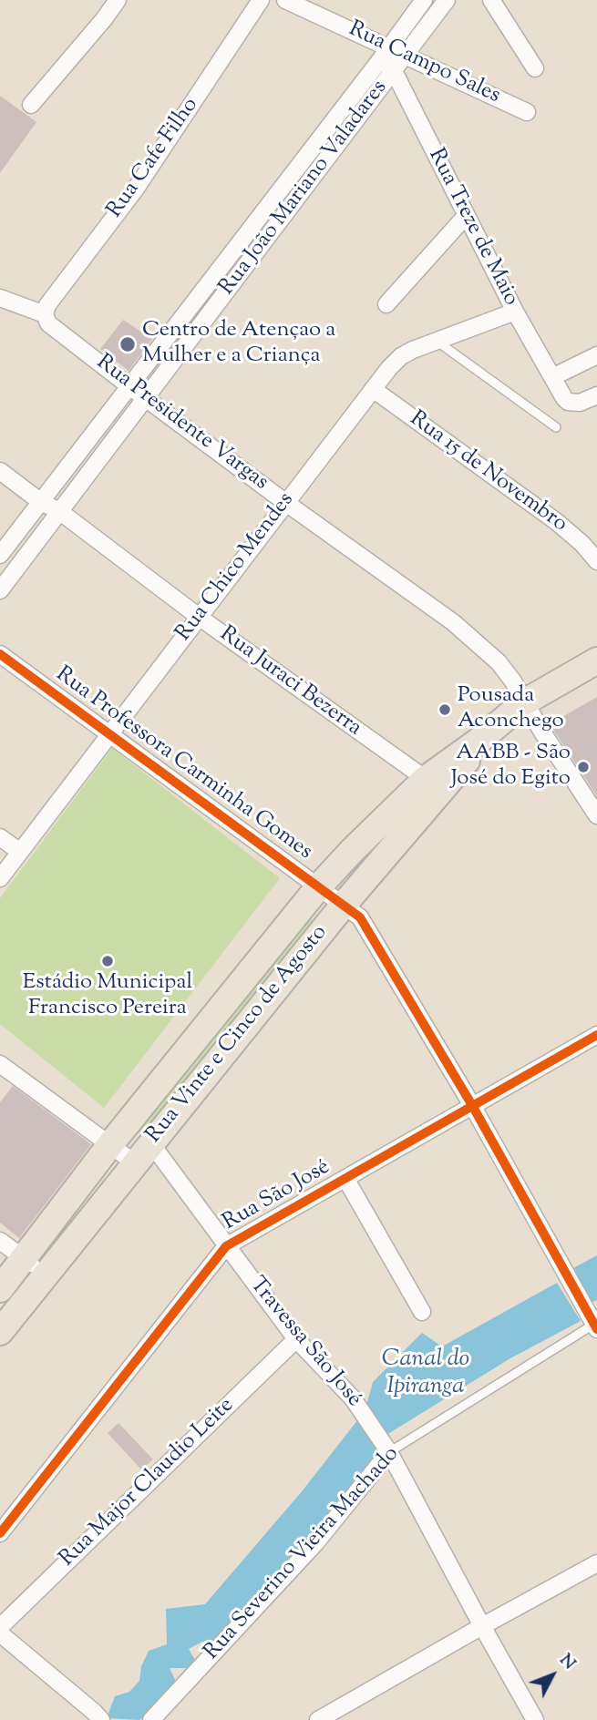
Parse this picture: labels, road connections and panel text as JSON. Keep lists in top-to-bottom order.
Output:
{
  "streets": {
    "main road": ["Rua Vinte e Cinco de Agosto"],
    "street": [
      "Rua Campo Sales",
      "Rua Cafe Filho",
      "Rua João Mariano Valadares",
      "Rua Treze de Maio",
      "Rua Presidente Vargas",
      "Rua 15 de Novembro",
      "Rua Chico Mendes",
      "Rua Juraci Bezerra",
      "Rua Professora Carminha Gomes",
      "Rua São José",
      "Travessa São José",
      "Rua Major Claudio Leite",
      "Rua Severino Vieira Machado"
    ]
  },
  "crossings": [
    ["Rua Campo Sales", "Rua João Mariano Valadares"],
    ["Rua Campo Sales", "Rua Treze de Maio"],
    ["Rua Cafe Filho", "Rua Presidente Vargas"],
    ["Rua João Mariano Valadares", "Rua Treze de Maio"],
    ["Rua João Mariano Valadares", "Rua Presidente Vargas"],
    ["Rua João Mariano Valadares", "Rua Juraci Bezerra"],
    ["Rua Treze de Maio", "Rua Chico Mendes"],
    ["Rua Presidente Vargas", "Rua Chico Mendes"],
    ["Rua 15 de Novembro", "Rua Chico Mendes"],
    ["Rua Chico Mendes", "Rua Juraci Bezerra"],
    ["Rua Chico Mendes", "Rua Professora Carminha Gomes"],
    ["Rua Juraci Bezerra", "Rua Vinte e Cinco de Agosto"],
    ["Rua Professora Carminha Gomes", "Rua Vinte e Cinco de Agosto"],
    ["Rua Professora Carminha Gomes", "Rua São José"],
    ["Rua Professora Carminha Gomes", "Rua Severino Vieira Machado"],
    ["Rua Vinte e Cinco de Agosto", "Travessa São José"],
    ["Rua São José", "Travessa São José"],
    ["Travessa São José", "Rua Major Claudio Leite"],
    ["Travessa São José", "Rua Severino Vieira Machado"]
  ],
  "water": ["Canal do Ipiranga"],
  "places": [
    "Centro de Atençao a Mulher e a Criança",
    "Pousada Aconchego",
    "AABB - São José do Egito",
    "Estádio Municipal Francisco Pereira"
  ],
  "north": "top right"
}
